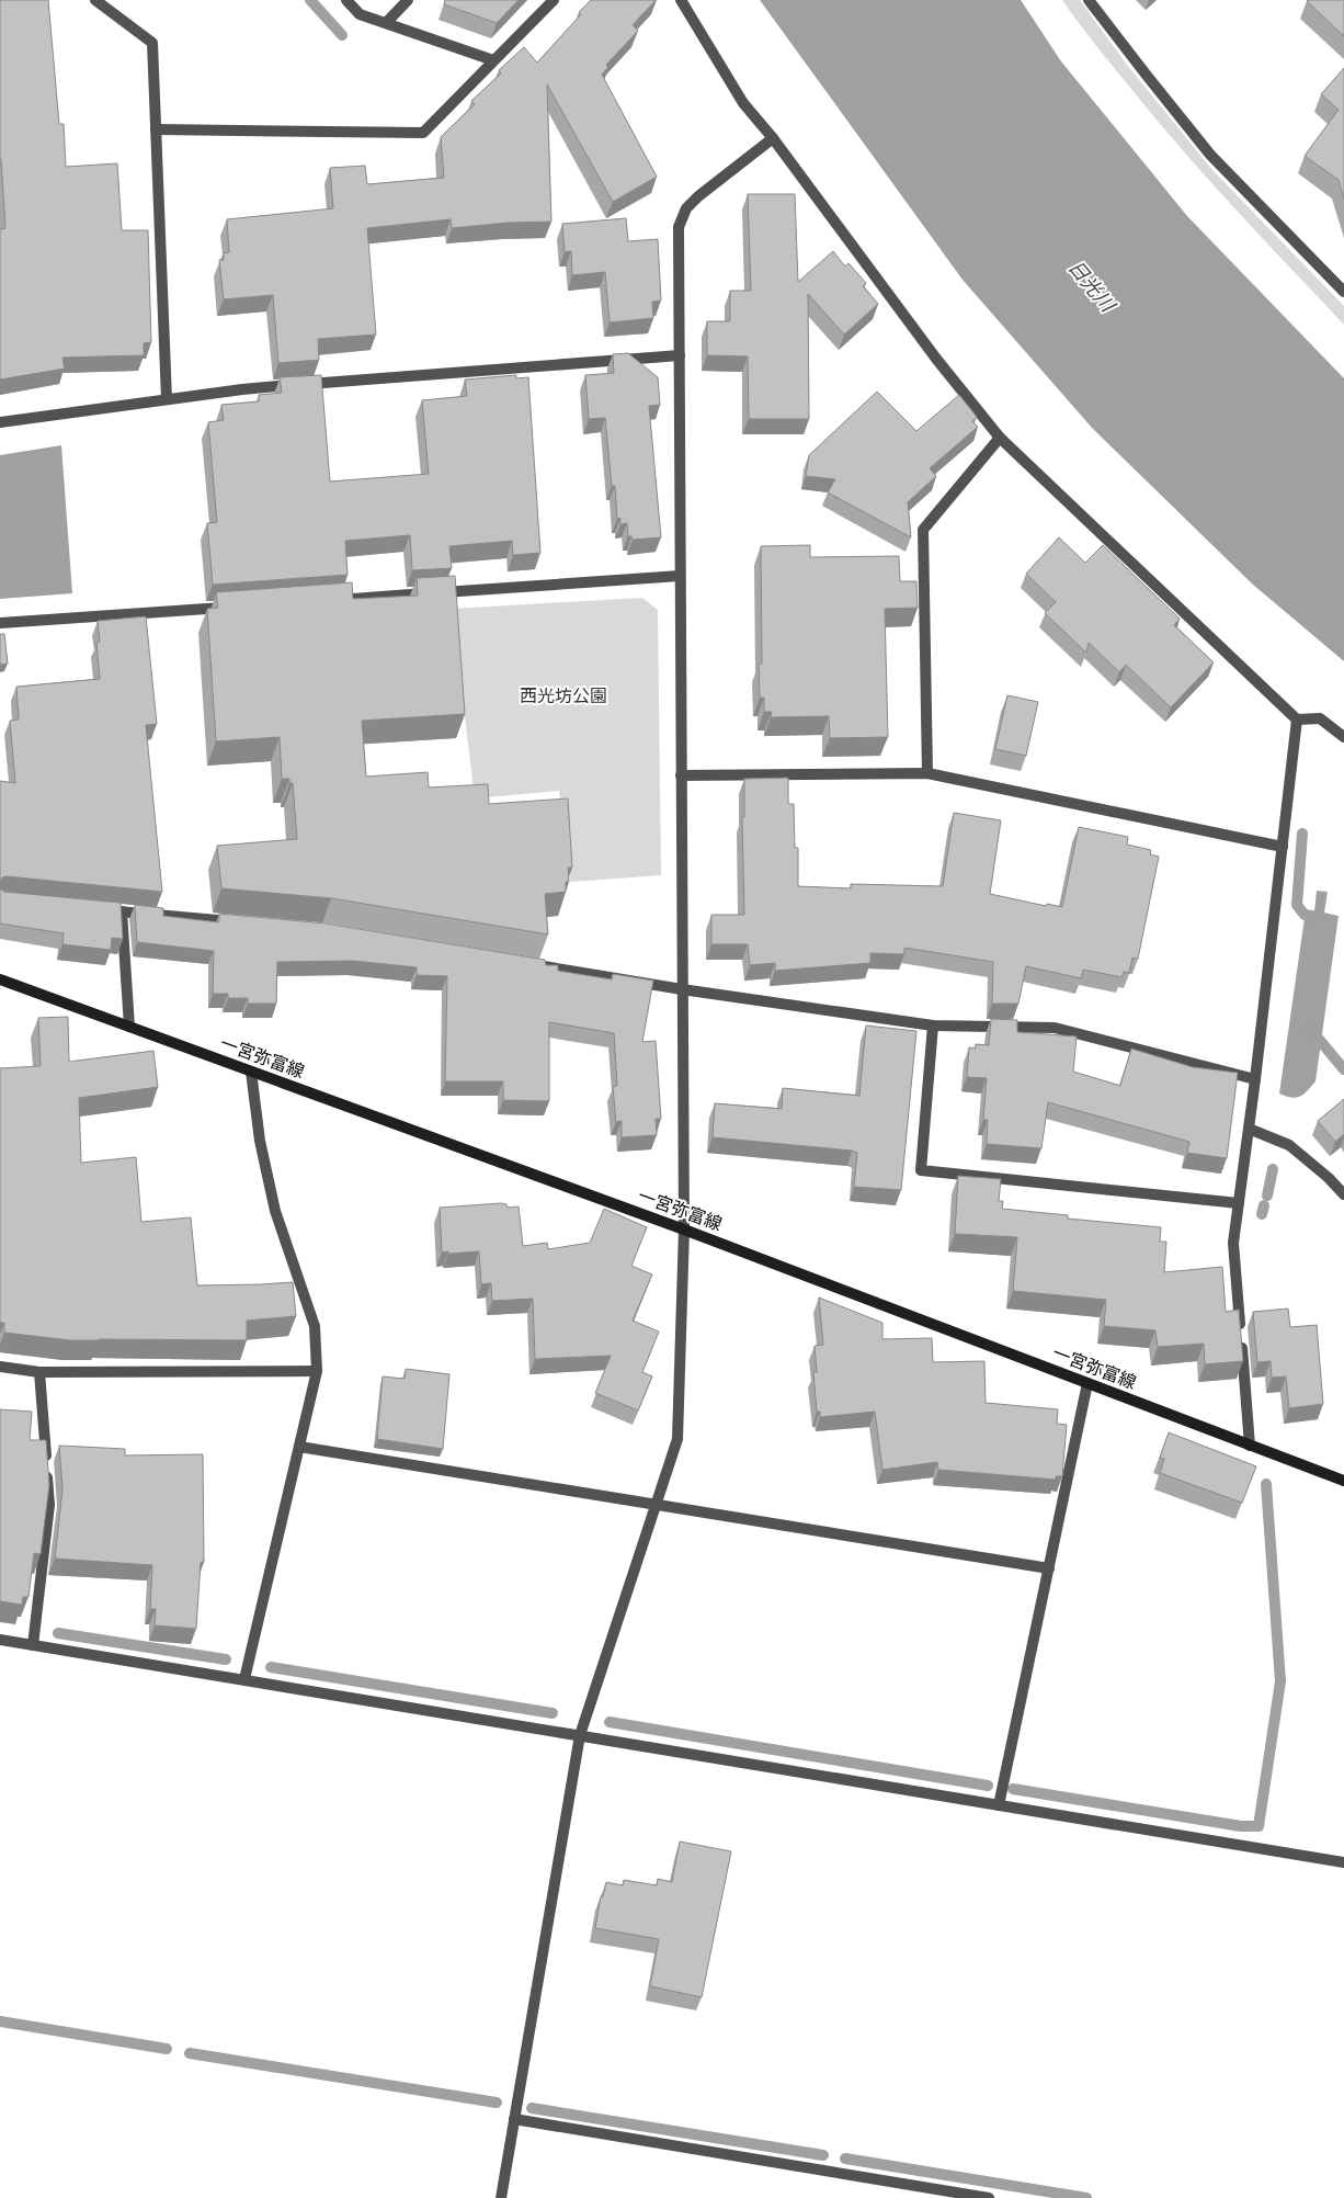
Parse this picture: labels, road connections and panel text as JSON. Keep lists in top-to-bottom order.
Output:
{
  "streets": {
    "main road": ["一宮弥富線"]
  },
  "water": ["日光川"],
  "parks": ["西光坊公園"]
}
